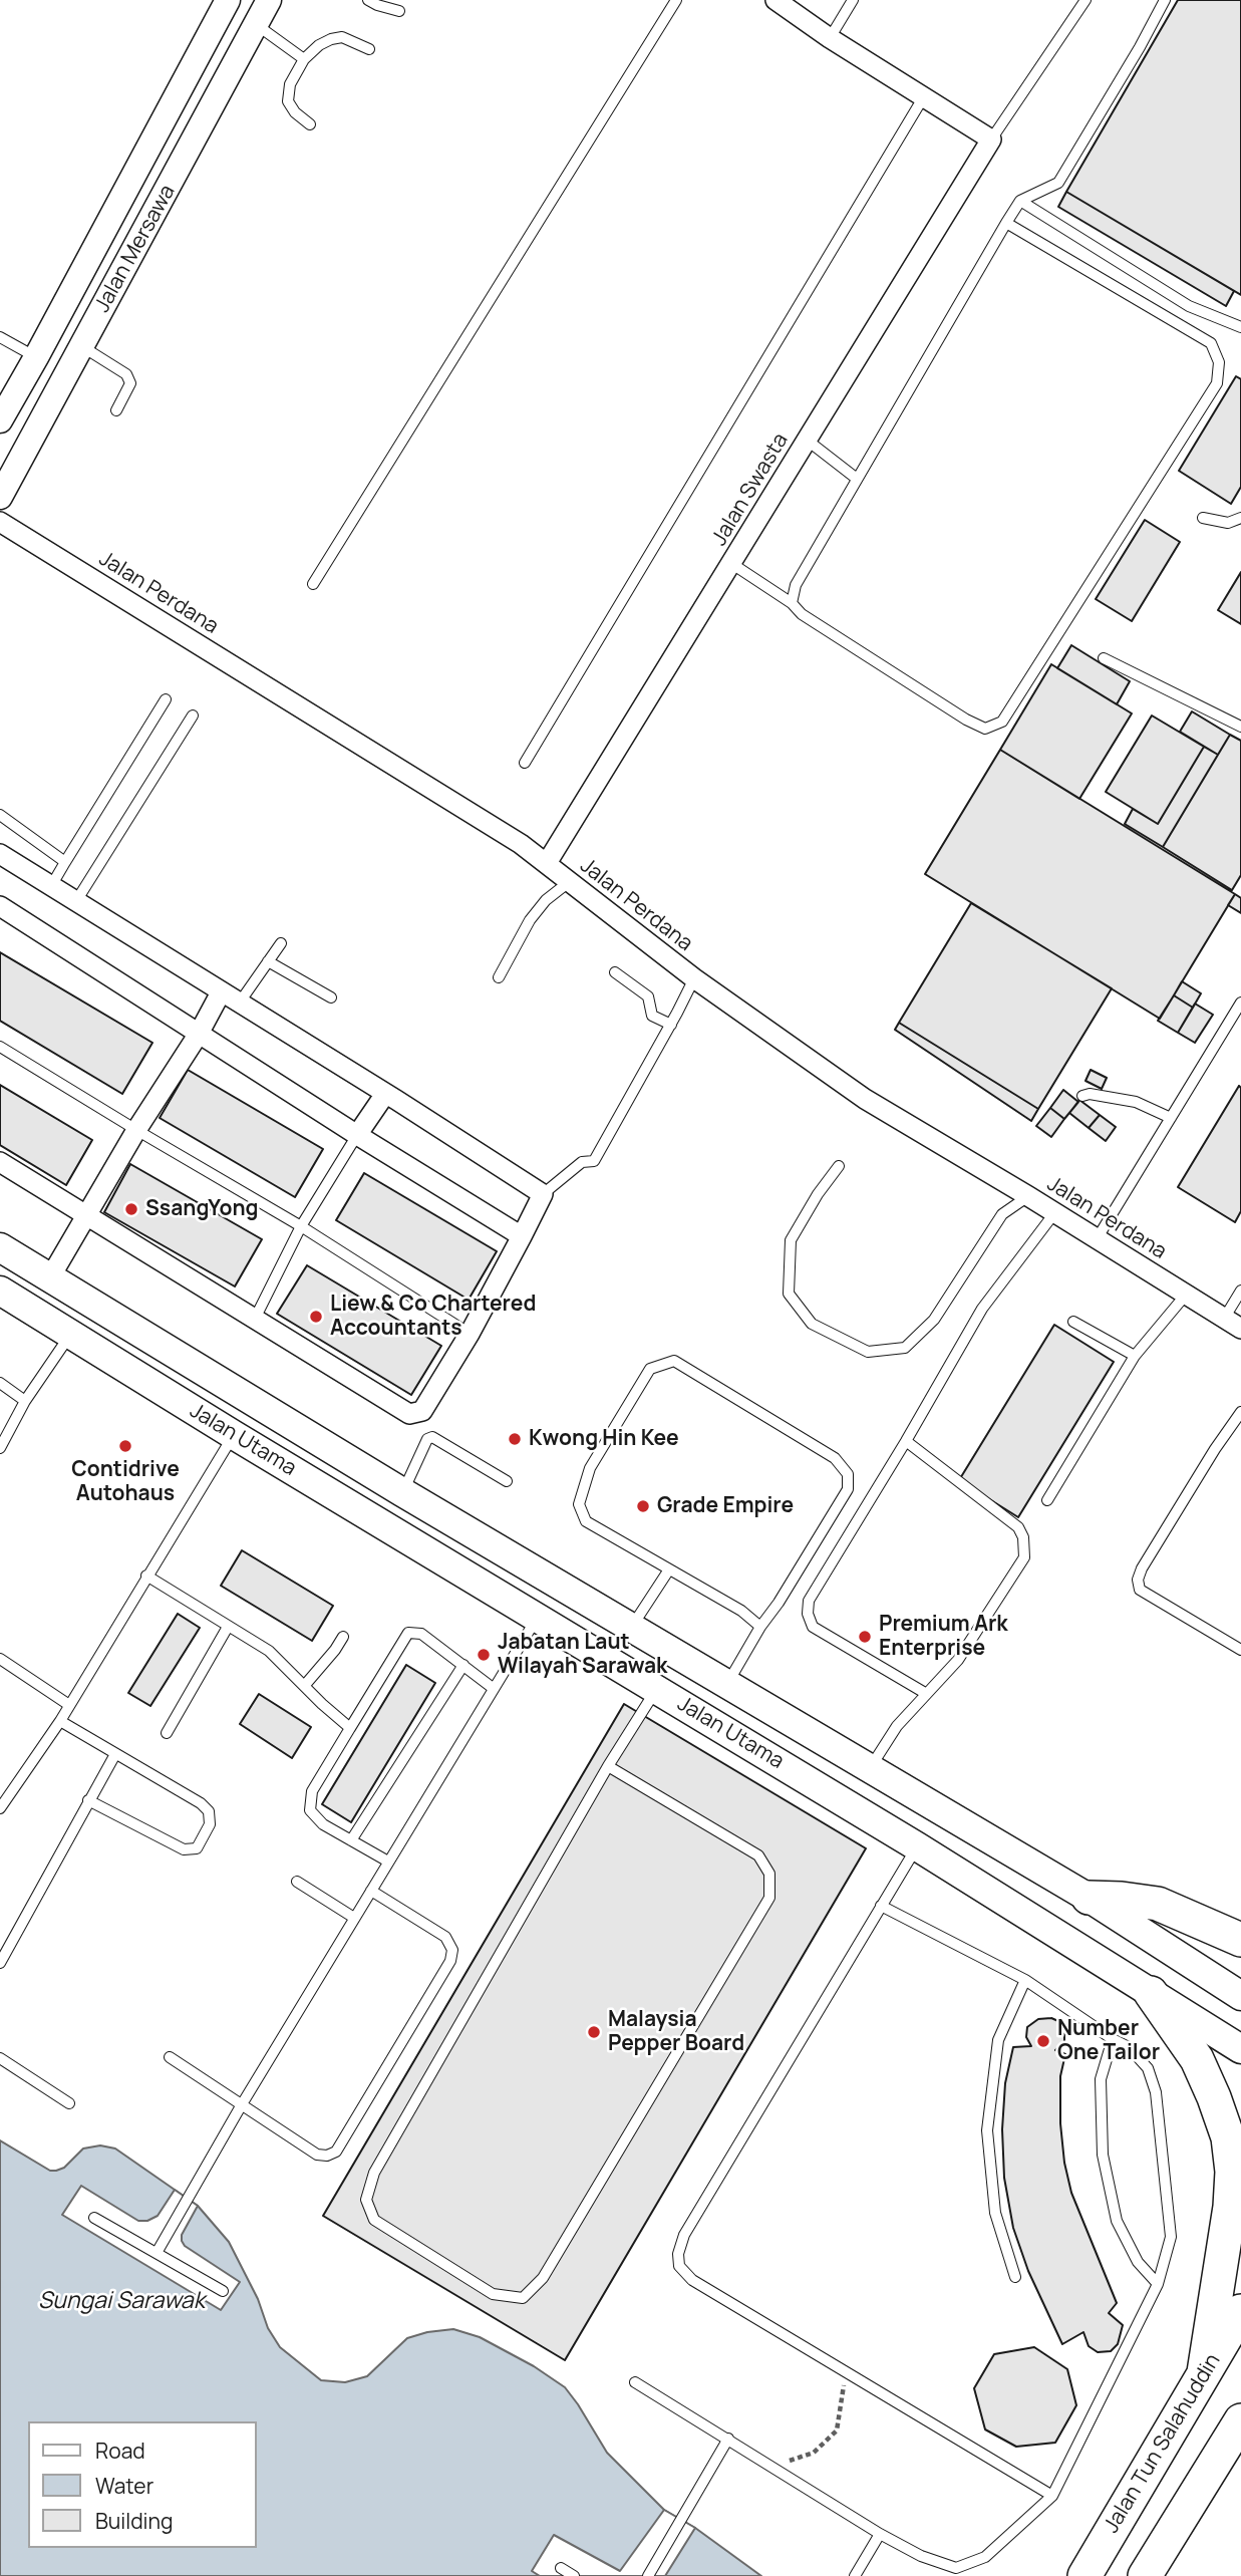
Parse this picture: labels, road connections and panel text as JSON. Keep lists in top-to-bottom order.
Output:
{
  "streets": {
    "highway": ["Jalan Tun Salahuddin"],
    "main road": ["Jalan Utama"],
    "street": ["Jalan Mersawa", "Jalan Swasta", "Jalan Perdana"]
  },
  "crossings": [
    ["Jalan Swasta", "Jalan Perdana"]
  ],
  "water": ["Sungai Sarawak"],
  "places": [
    "SsangYong",
    "Liew & Co Chartered Accountants",
    "Kwong Hin Kee",
    "Contidrive Autohaus",
    "Grade Empire",
    "Premium Ark Enterprise",
    "Jabatan Laut Wilayah Sarawak",
    "Malaysia Pepper Board",
    "Number One Tailor"
  ],
  "legend": ["Road", "Water", "Building"]
}
